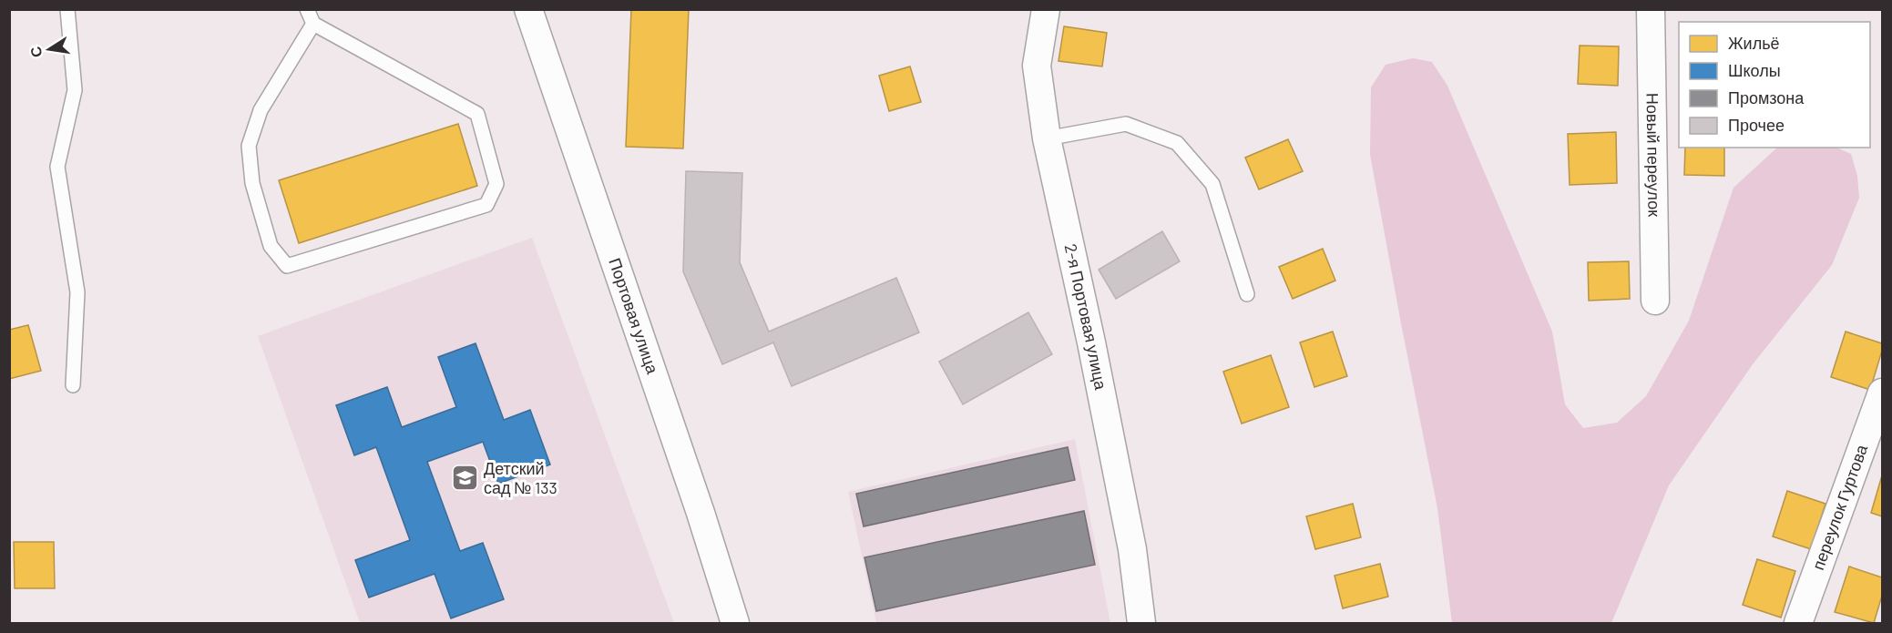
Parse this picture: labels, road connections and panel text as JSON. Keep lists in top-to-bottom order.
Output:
{
  "streets": {
    "street": [
      "Новый переулок",
      "Портовая улица",
      "2-я Портовая улица",
      "переулок Гуртова"
    ]
  },
  "places": {
    "school or university": ["Детский сад № 133"]
  },
  "legend": [
    "Жильё",
    "Школы",
    "Промзона",
    "Прочее"
  ],
  "north": "left"
}
